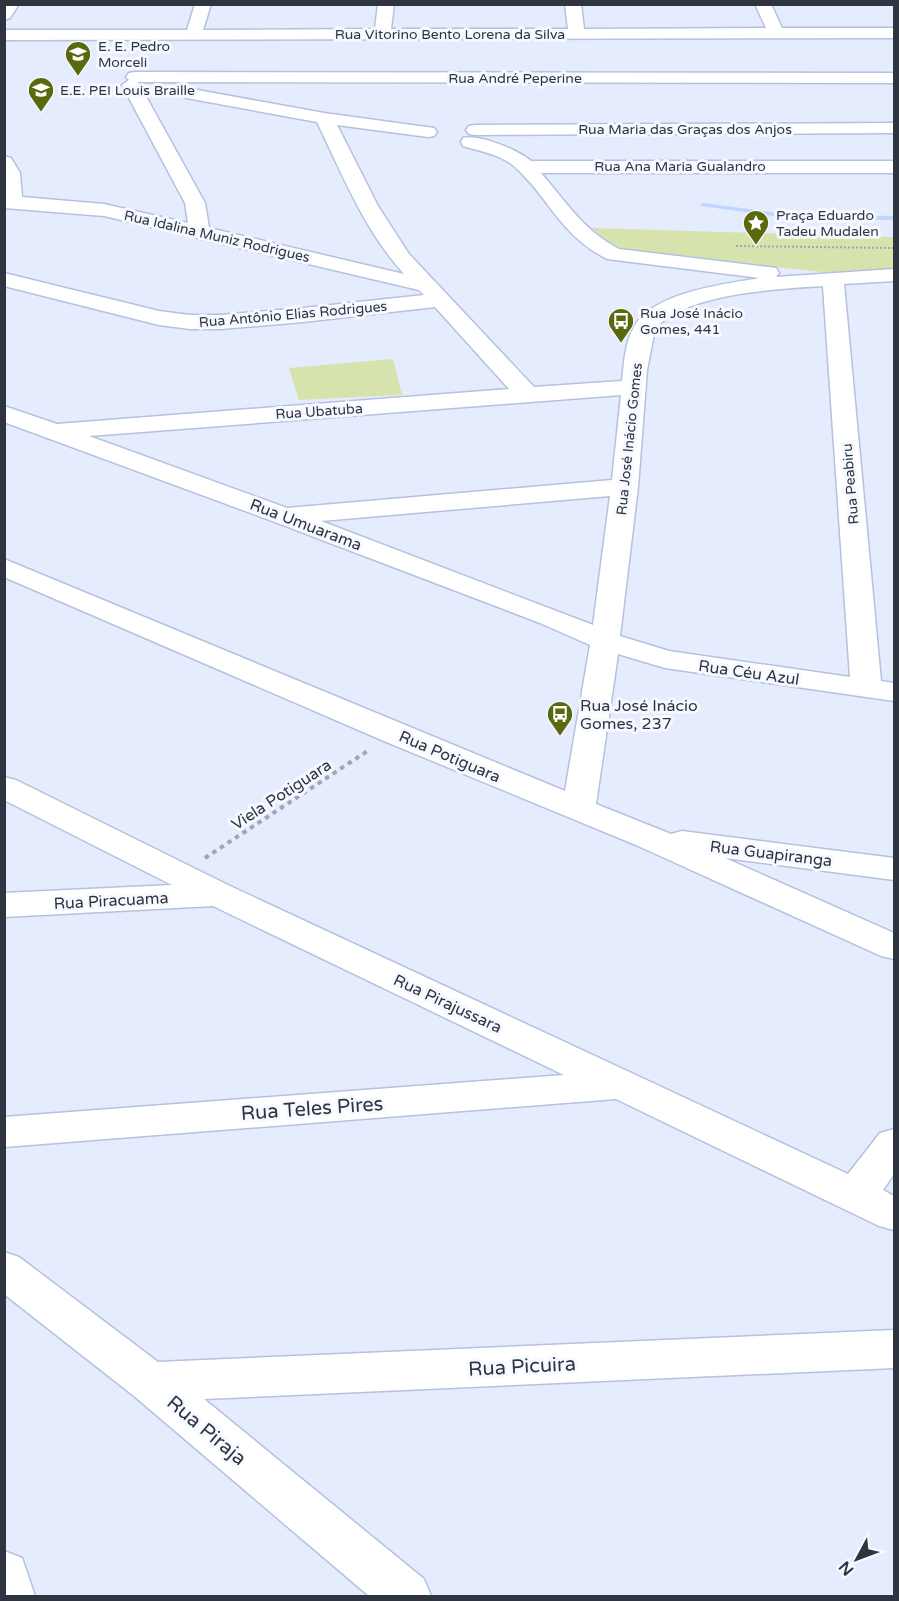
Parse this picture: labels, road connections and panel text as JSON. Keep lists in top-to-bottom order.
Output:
{
  "streets": {
    "street": [
      "Rua Vitorino Bento Lorena da Silva",
      "Rua André Peperine",
      "Rua Maria das Graças dos Anjos",
      "Rua Ana Maria Gualandro",
      "Rua Idalina Muniz Rodrigues",
      "Rua Antônio Elias Rodrigues",
      "Rua Ubatuba",
      "Rua José Inácio Gomes",
      "Rua Peabiru",
      "Rua Umuarama",
      "Rua Céu Azul",
      "Rua Potiguara",
      "Rua Guapiranga",
      "Rua Piracuama",
      "Rua Pirajussara",
      "Rua Teles Pires",
      "Rua Picuira",
      "Rua Piraja"
    ],
    "path": ["Viela Potiguara"]
  },
  "crossings": [
    ["Rua Idalina Muniz Rodrigues", "Rua Antônio Elias Rodrigues"],
    ["Rua Ubatuba", "Rua José Inácio Gomes"],
    ["Rua Ubatuba", "Rua Umuarama"],
    ["Rua José Inácio Gomes", "Rua Peabiru"],
    ["Rua José Inácio Gomes", "Rua Umuarama"],
    ["Rua José Inácio Gomes", "Rua Céu Azul"],
    ["Rua José Inácio Gomes", "Rua Potiguara"],
    ["Rua Peabiru", "Rua Céu Azul"],
    ["Rua Umuarama", "Rua Céu Azul"],
    ["Rua Potiguara", "Viela Potiguara"],
    ["Rua Potiguara", "Rua Guapiranga"],
    ["Viela Potiguara", "Rua Pirajussara"],
    ["Rua Piracuama", "Rua Pirajussara"],
    ["Rua Pirajussara", "Rua Teles Pires"],
    ["Rua Picuira", "Rua Piraja"]
  ],
  "places": {
    "school or university": ["E. E. Pedro Morceli", "E.E. PEI Louis Braille"],
    "place": ["Praça Eduardo Tadeu Mudalen"],
    "bus stop": ["Rua José Inácio Gomes, 441", "Rua José Inácio Gomes, 237"]
  },
  "north": "bottom left"
}
